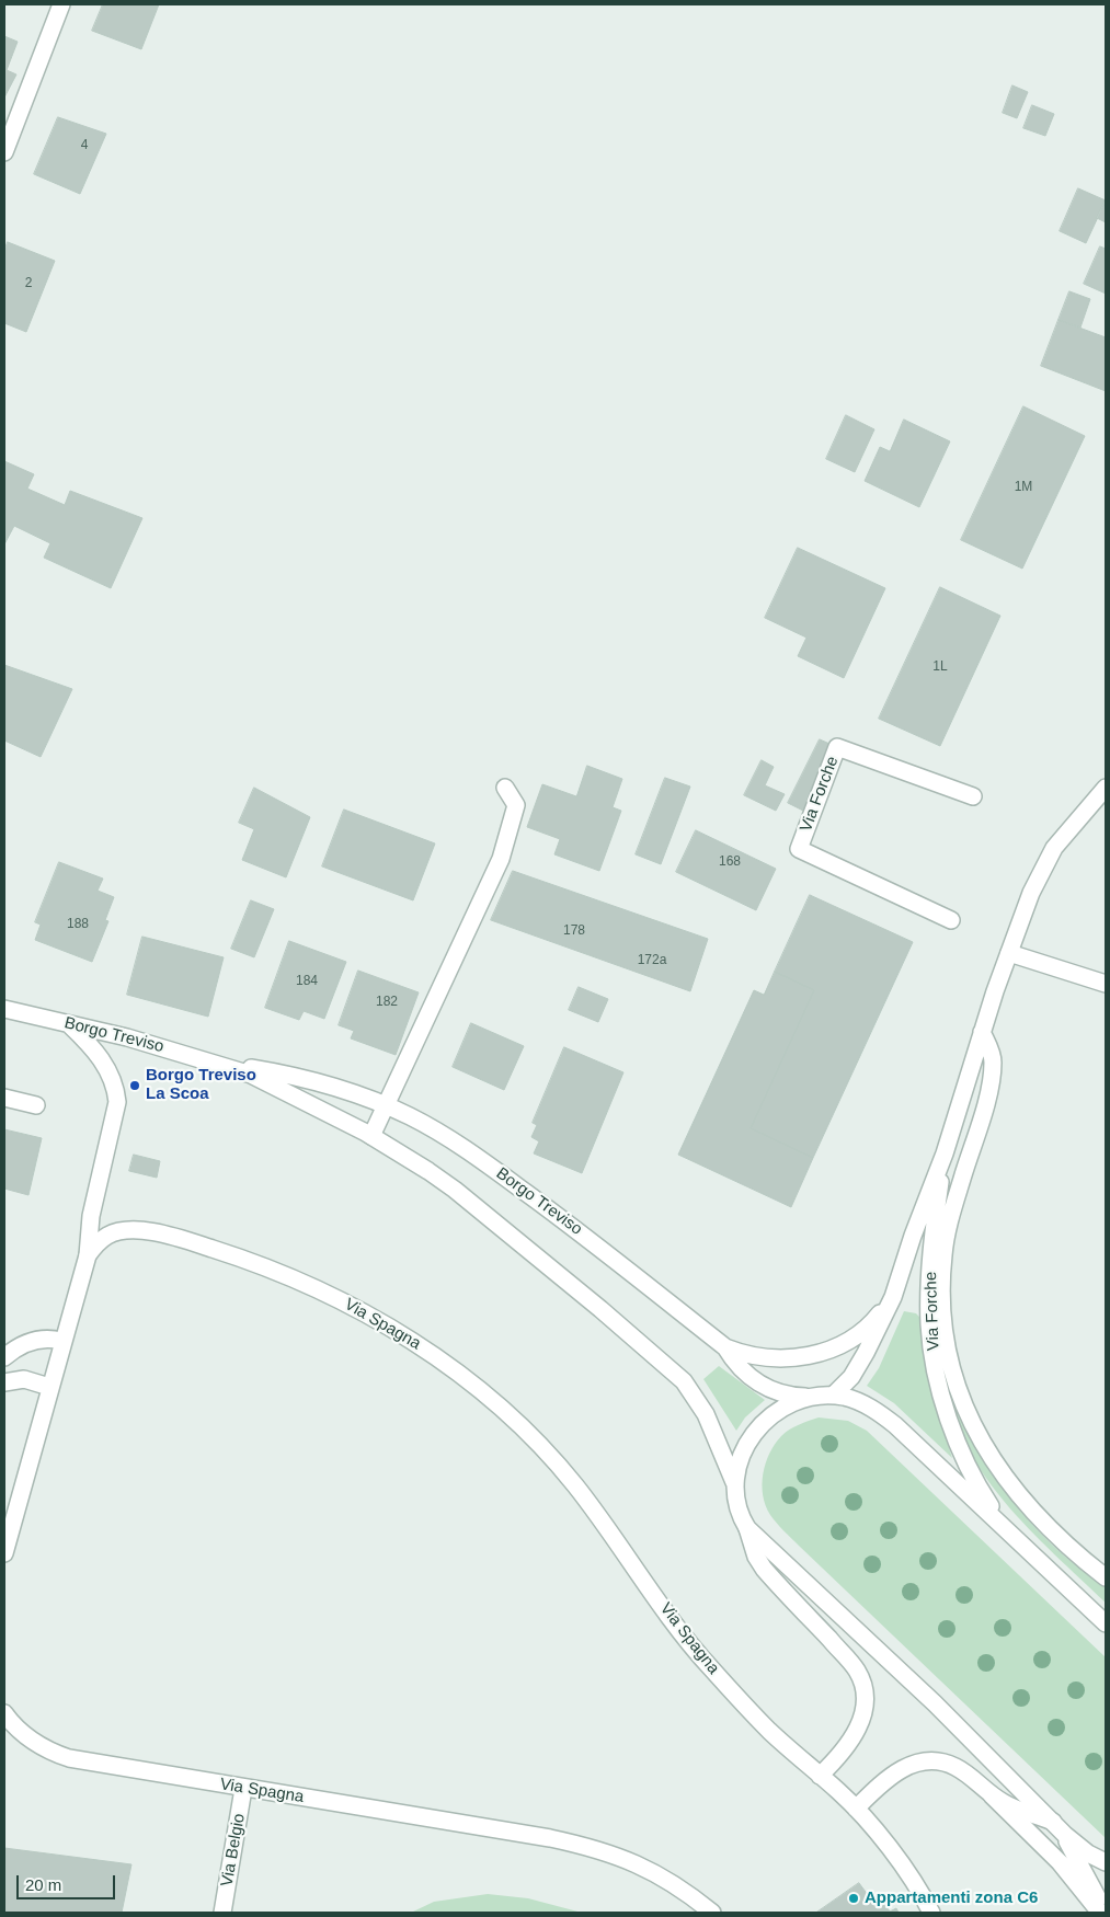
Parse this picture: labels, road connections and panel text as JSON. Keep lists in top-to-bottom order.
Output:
{
  "streets": {
    "street": [
      "Via Forche",
      "Borgo Treviso",
      "Via Spagna",
      "Via Belgio"
    ]
  },
  "crossings": [
    ["Via Forche", "Borgo Treviso"],
    ["Via Spagna", "Via Belgio"]
  ],
  "places": ["Borgo Treviso La Scoa", "Appartamenti zona C6"],
  "house_numbers": [
    "4",
    "2",
    "1M",
    "1L",
    "168",
    "188",
    "178",
    "172a",
    "184",
    "182"
  ],
  "scale_bar": "20 m"
}
